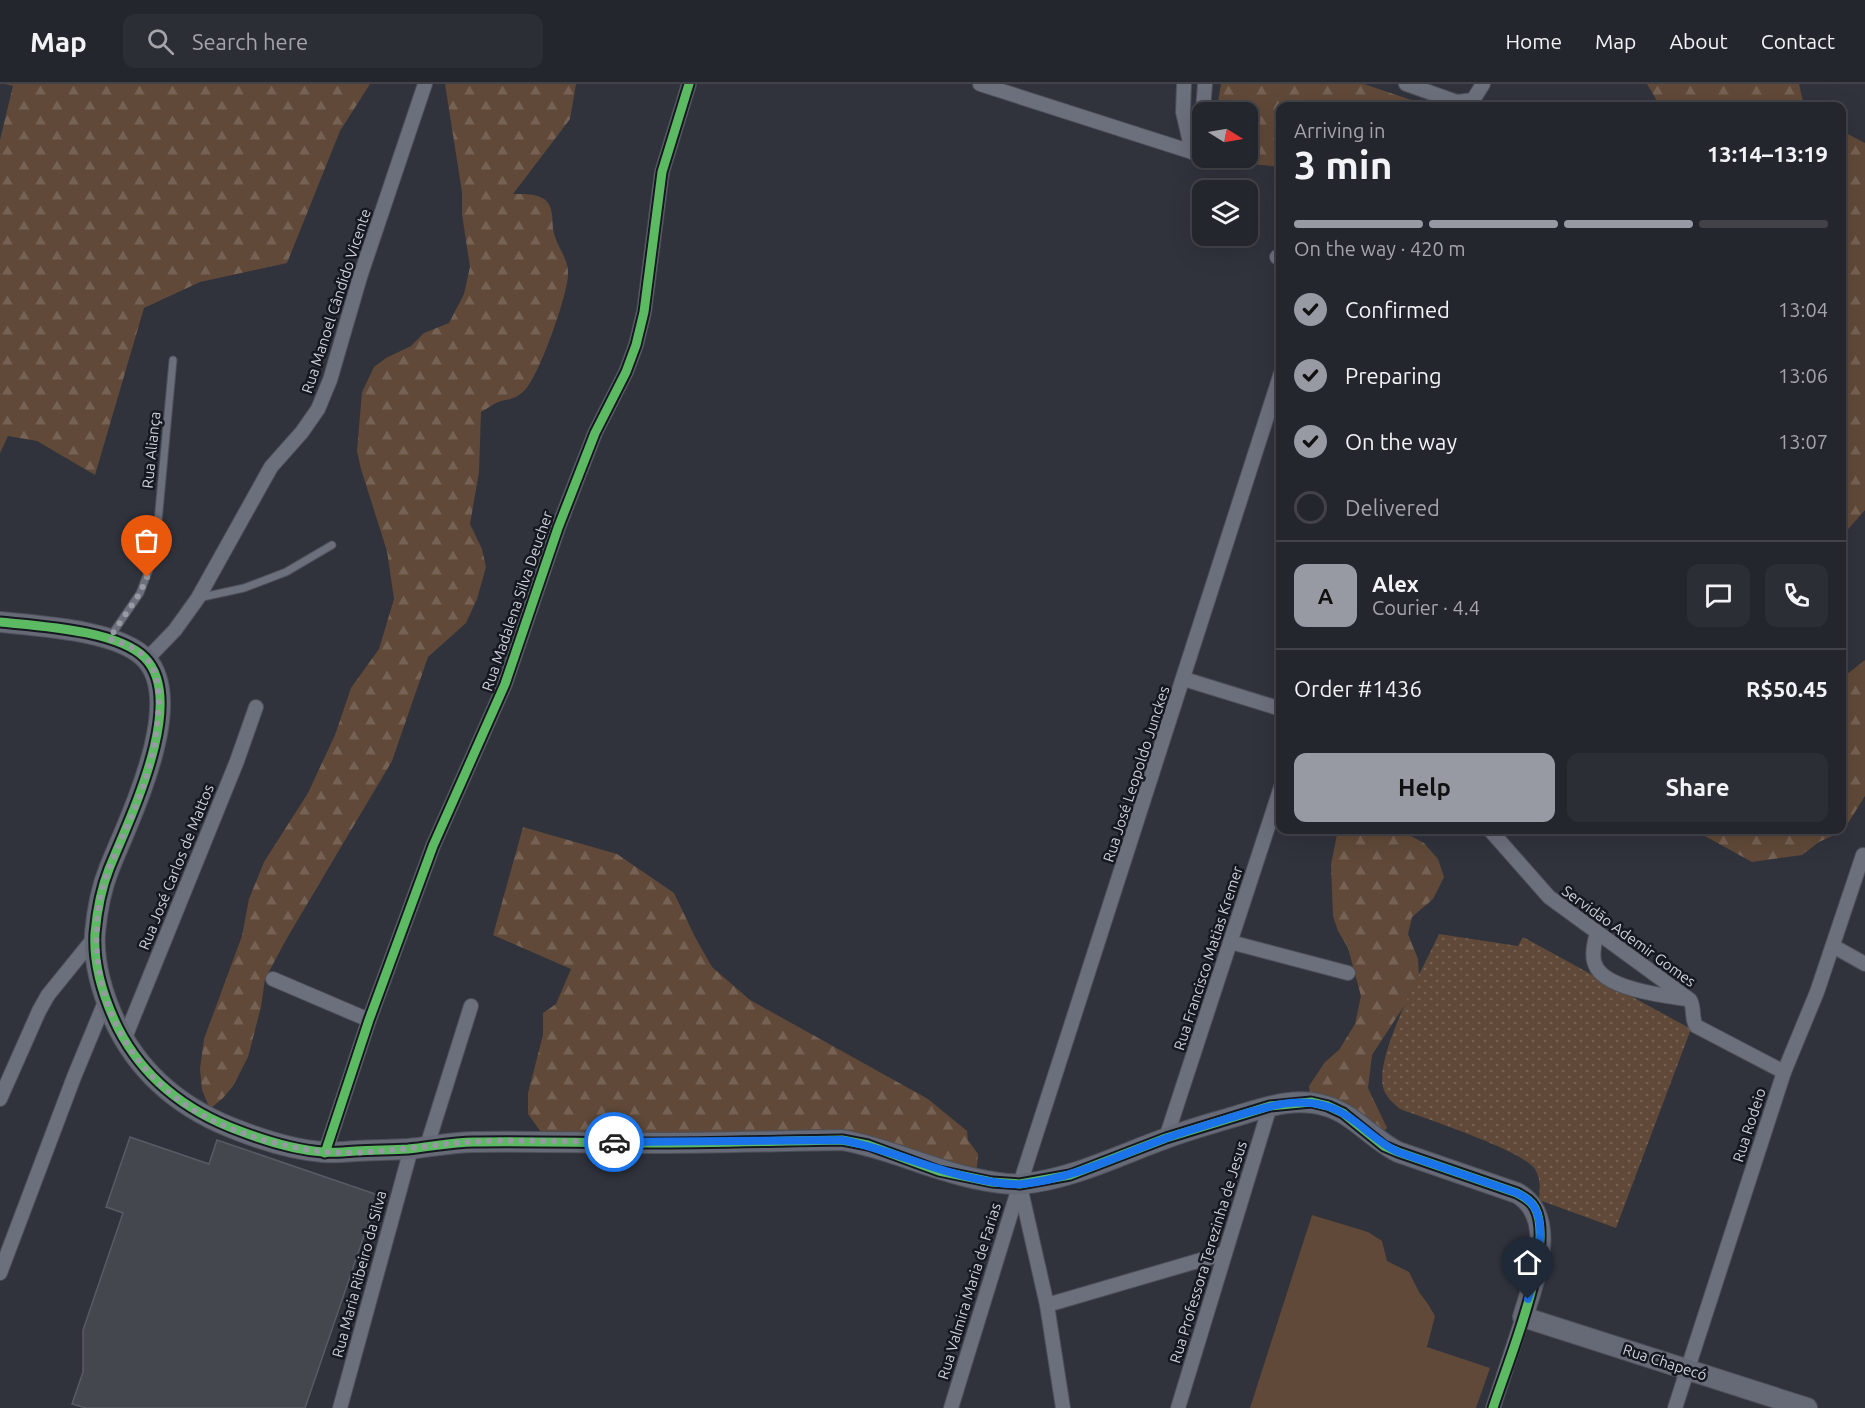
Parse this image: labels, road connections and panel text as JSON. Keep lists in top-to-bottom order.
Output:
{
  "streets": {
    "street": [
      "Rua Manoel Cândido Vicente",
      "Rua Madalena Silva Deucher",
      "Rua José Leopoldo Junckes",
      "Rua José Carlos de Mattos",
      "Servidão Ademir Gomes",
      "Rua Francisco Matias Kremer",
      "Rua Rodeio",
      "Rua Professora Terezinha de Jesus",
      "Rua Maria Ribeiro da Silva",
      "Rua Valmira Maria de Farias",
      "Rua Chapecó"
    ],
    "lane": ["Rua Aliança"]
  },
  "crossings": [
    ["Rua José Leopoldo Junckes", "Rua Valmira Maria de Farias"],
    ["Servidão Ademir Gomes", "Rua Rodeio"],
    ["Rua Rodeio", "Rua Chapecó"]
  ],
  "north": "right",
  "page": {
    "header": "Map",
    "search": "Search here",
    "nav": [
      "Home",
      "Map",
      "About",
      "Contact"
    ],
    "heading": ["3 min", "Arriving in", "13:14–13:19"],
    "panel": [
      "Alex",
      "Courier · 4.4",
      "Order #1436",
      "R$50.45"
    ],
    "bar": "On the way · 420 m",
    "list": [
      ["Confirmed", "13:04"],
      ["Preparing", "13:06"],
      ["On the way", "13:07"],
      "Delivered"
    ],
    "round": "A",
    "buttons": ["Help", "Share"]
  }
}
